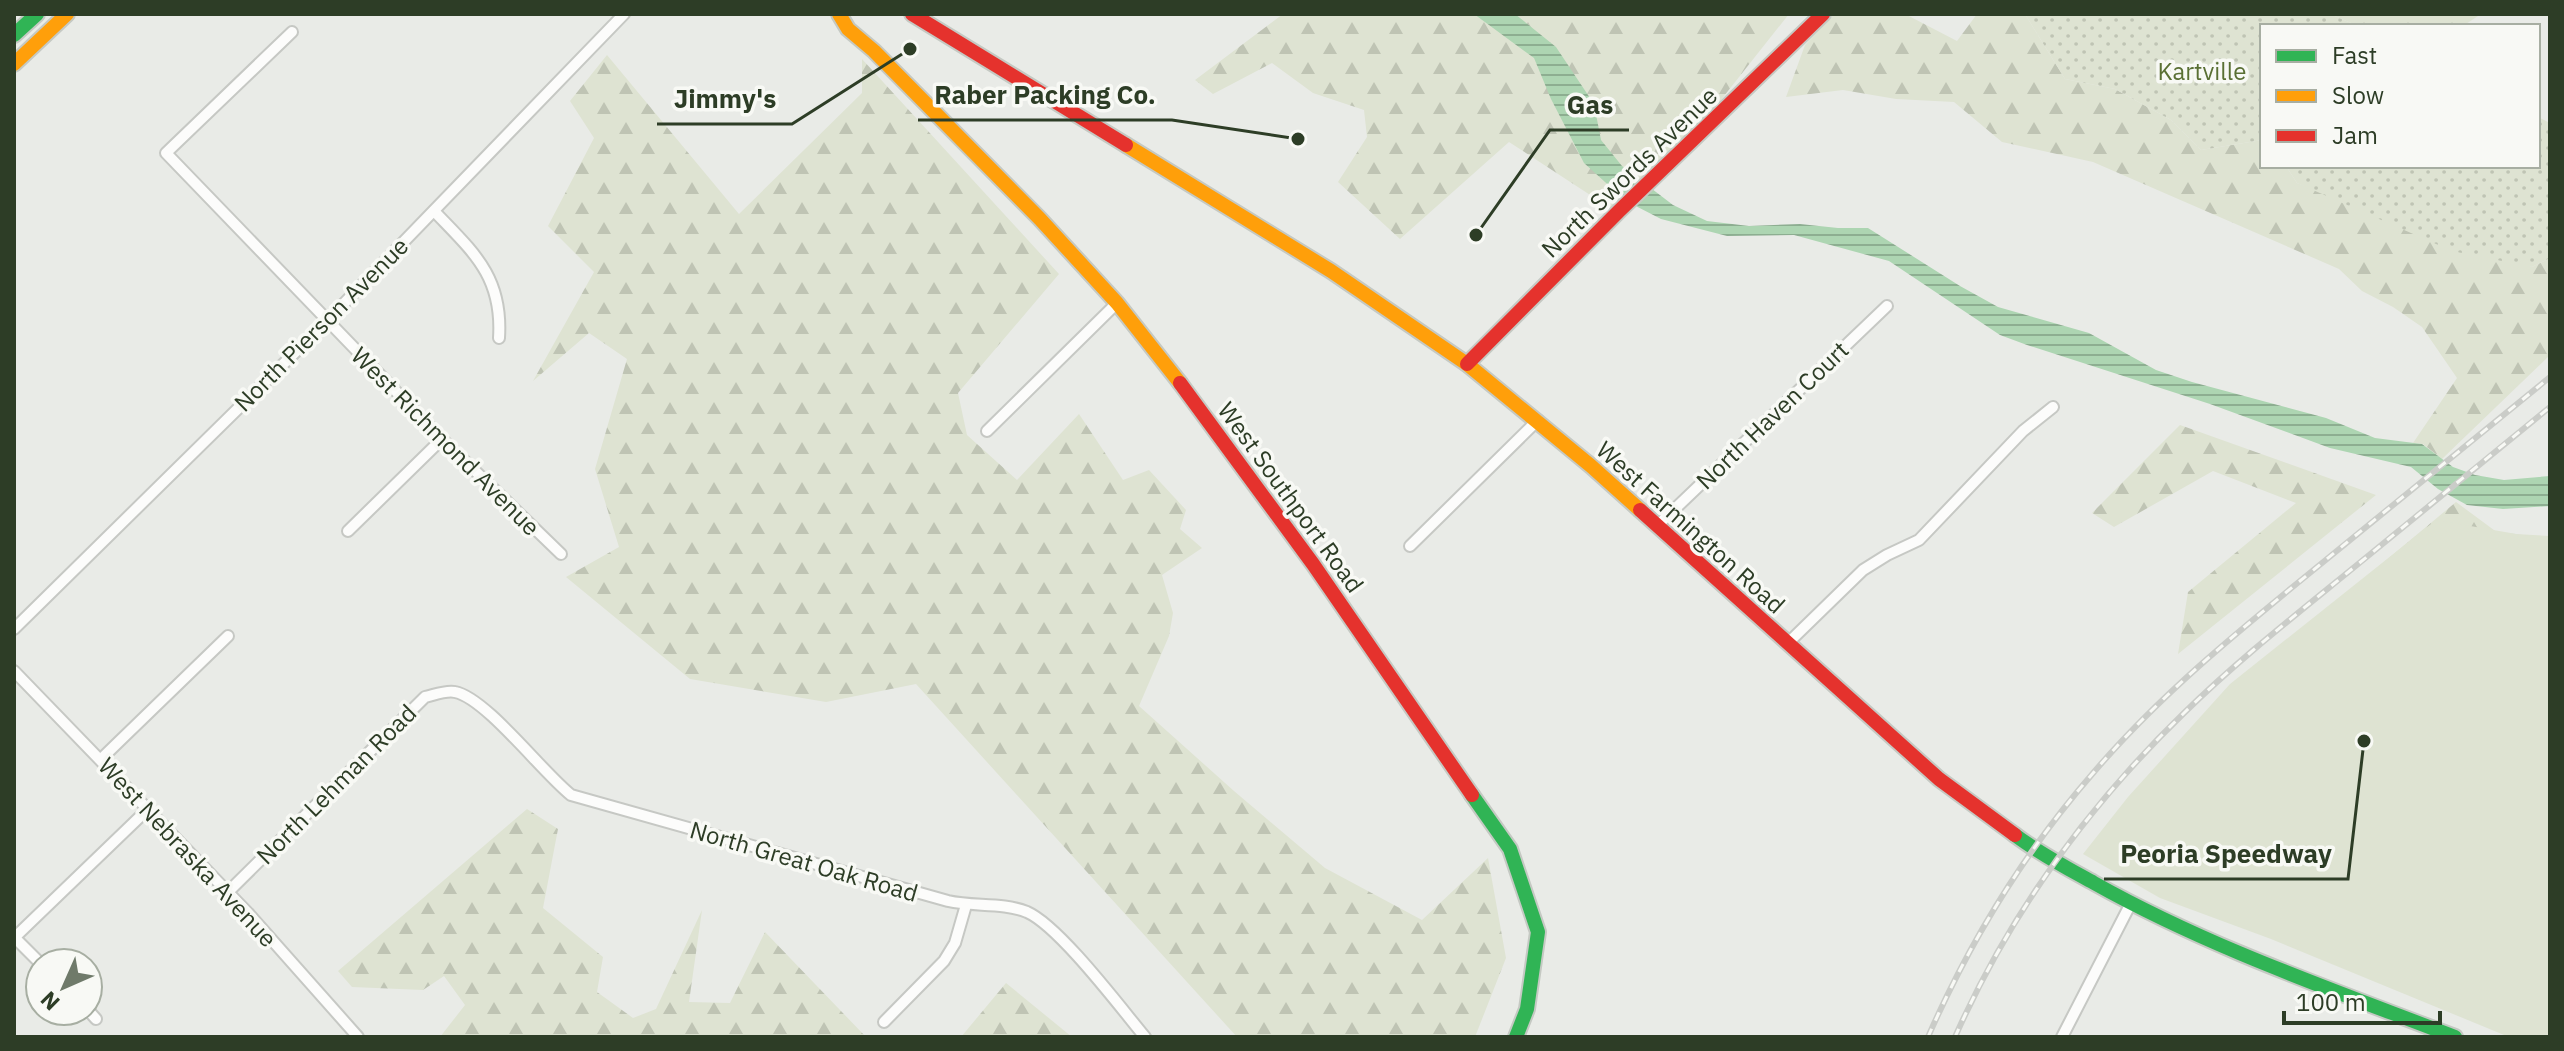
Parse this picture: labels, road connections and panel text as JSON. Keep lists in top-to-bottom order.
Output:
{
  "streets": {
    "main road": ["North Swords Avenue", "West Southport Road", "West Farmington Road"],
    "street": [
      "North Pierson Avenue",
      "North Haven Court",
      "West Richmond Avenue",
      "North Lehman Road",
      "West Nebraska Avenue",
      "North Great Oak Road"
    ]
  },
  "crossings": [
    ["North Swords Avenue", "West Farmington Road"],
    ["North Pierson Avenue", "West Richmond Avenue"],
    ["North Haven Court", "West Farmington Road"],
    ["North Lehman Road", "West Nebraska Avenue"],
    ["North Lehman Road", "North Great Oak Road"]
  ],
  "parks": ["Kartville"],
  "places": [
    "Jimmy's",
    "Raber Packing Co.",
    "Gas",
    "Peoria Speedway"
  ],
  "legend": ["Fast", "Slow", "Jam"],
  "scale_bar": "100 m",
  "north": "bottom left"
}
